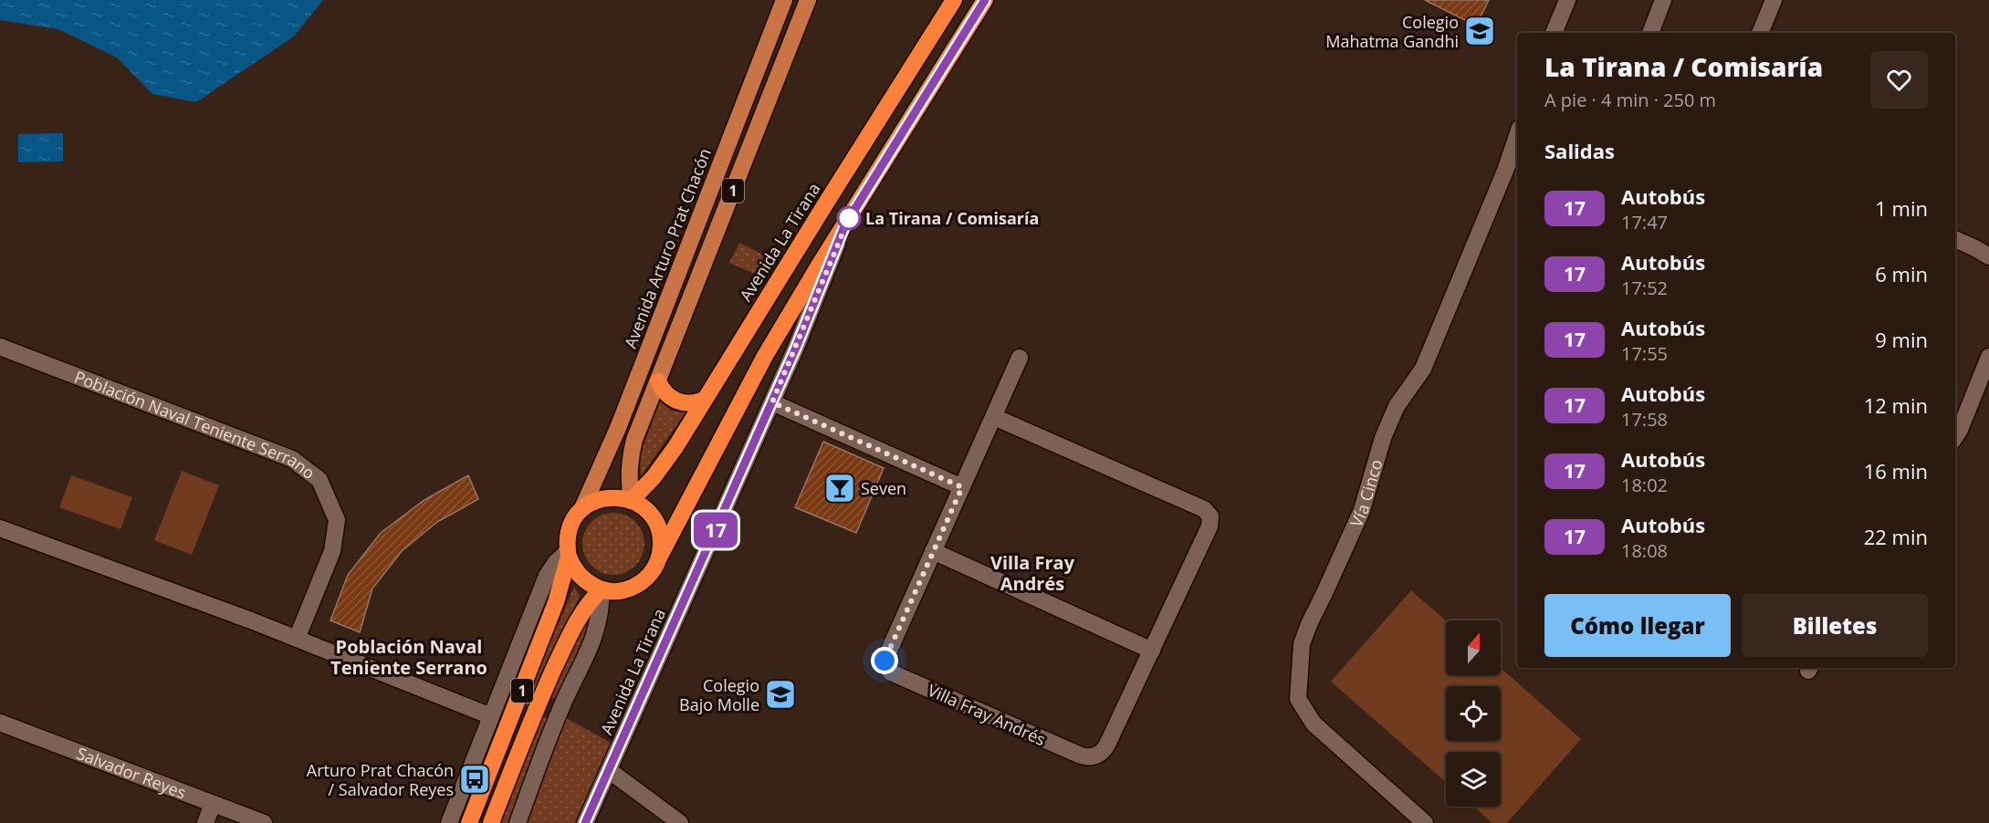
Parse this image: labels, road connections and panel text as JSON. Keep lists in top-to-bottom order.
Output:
{
  "streets": {
    "highway": ["1", "Avenida La Tirana", "Avenida Arturo Prat Chacón"],
    "street": [
      "Población Naval Teniente Serrano",
      "Vía Cinco",
      "Villa Fray Andrés",
      "Salvador Reyes"
    ]
  },
  "crossings": [
    ["1", "Avenida La Tirana"],
    ["1", "Avenida Arturo Prat Chacón"],
    ["Avenida La Tirana", "Avenida Arturo Prat Chacón"]
  ],
  "districts": ["Villa Fray Andrés", "Población Naval Teniente Serrano"],
  "places": {
    "school or university": ["Colegio Mahatma Gandhi", "Colegio Bajo Molle"],
    "other": ["La Tirana / Comisaría"],
    "bar": ["Seven"],
    "bus stop": ["Arturo Prat Chacón / Salvador Reyes"]
  },
  "lines": ["bus line 17"],
  "north": "top",
  "page": {
    "on_map": "17",
    "heading": [
      ["La Tirana / Comisaría", "A pie · 4 min · 250 m"],
      "Salidas"
    ],
    "list": [
      {
        "mark": "17",
        "name": "Autobús",
        "note": "17:47",
        "value": "1 min"
      },
      {
        "mark": "17",
        "name": "Autobús",
        "note": "17:52",
        "value": "6 min"
      },
      {
        "mark": "17",
        "name": "Autobús",
        "note": "17:55",
        "value": "9 min"
      },
      {
        "mark": "17",
        "name": "Autobús",
        "note": "17:58",
        "value": "12 min"
      },
      {
        "mark": "17",
        "name": "Autobús",
        "note": "18:02",
        "value": "16 min"
      },
      {
        "mark": "17",
        "name": "Autobús",
        "note": "18:08",
        "value": "22 min"
      }
    ],
    "buttons": ["Cómo llegar", "Billetes"]
  }
}
